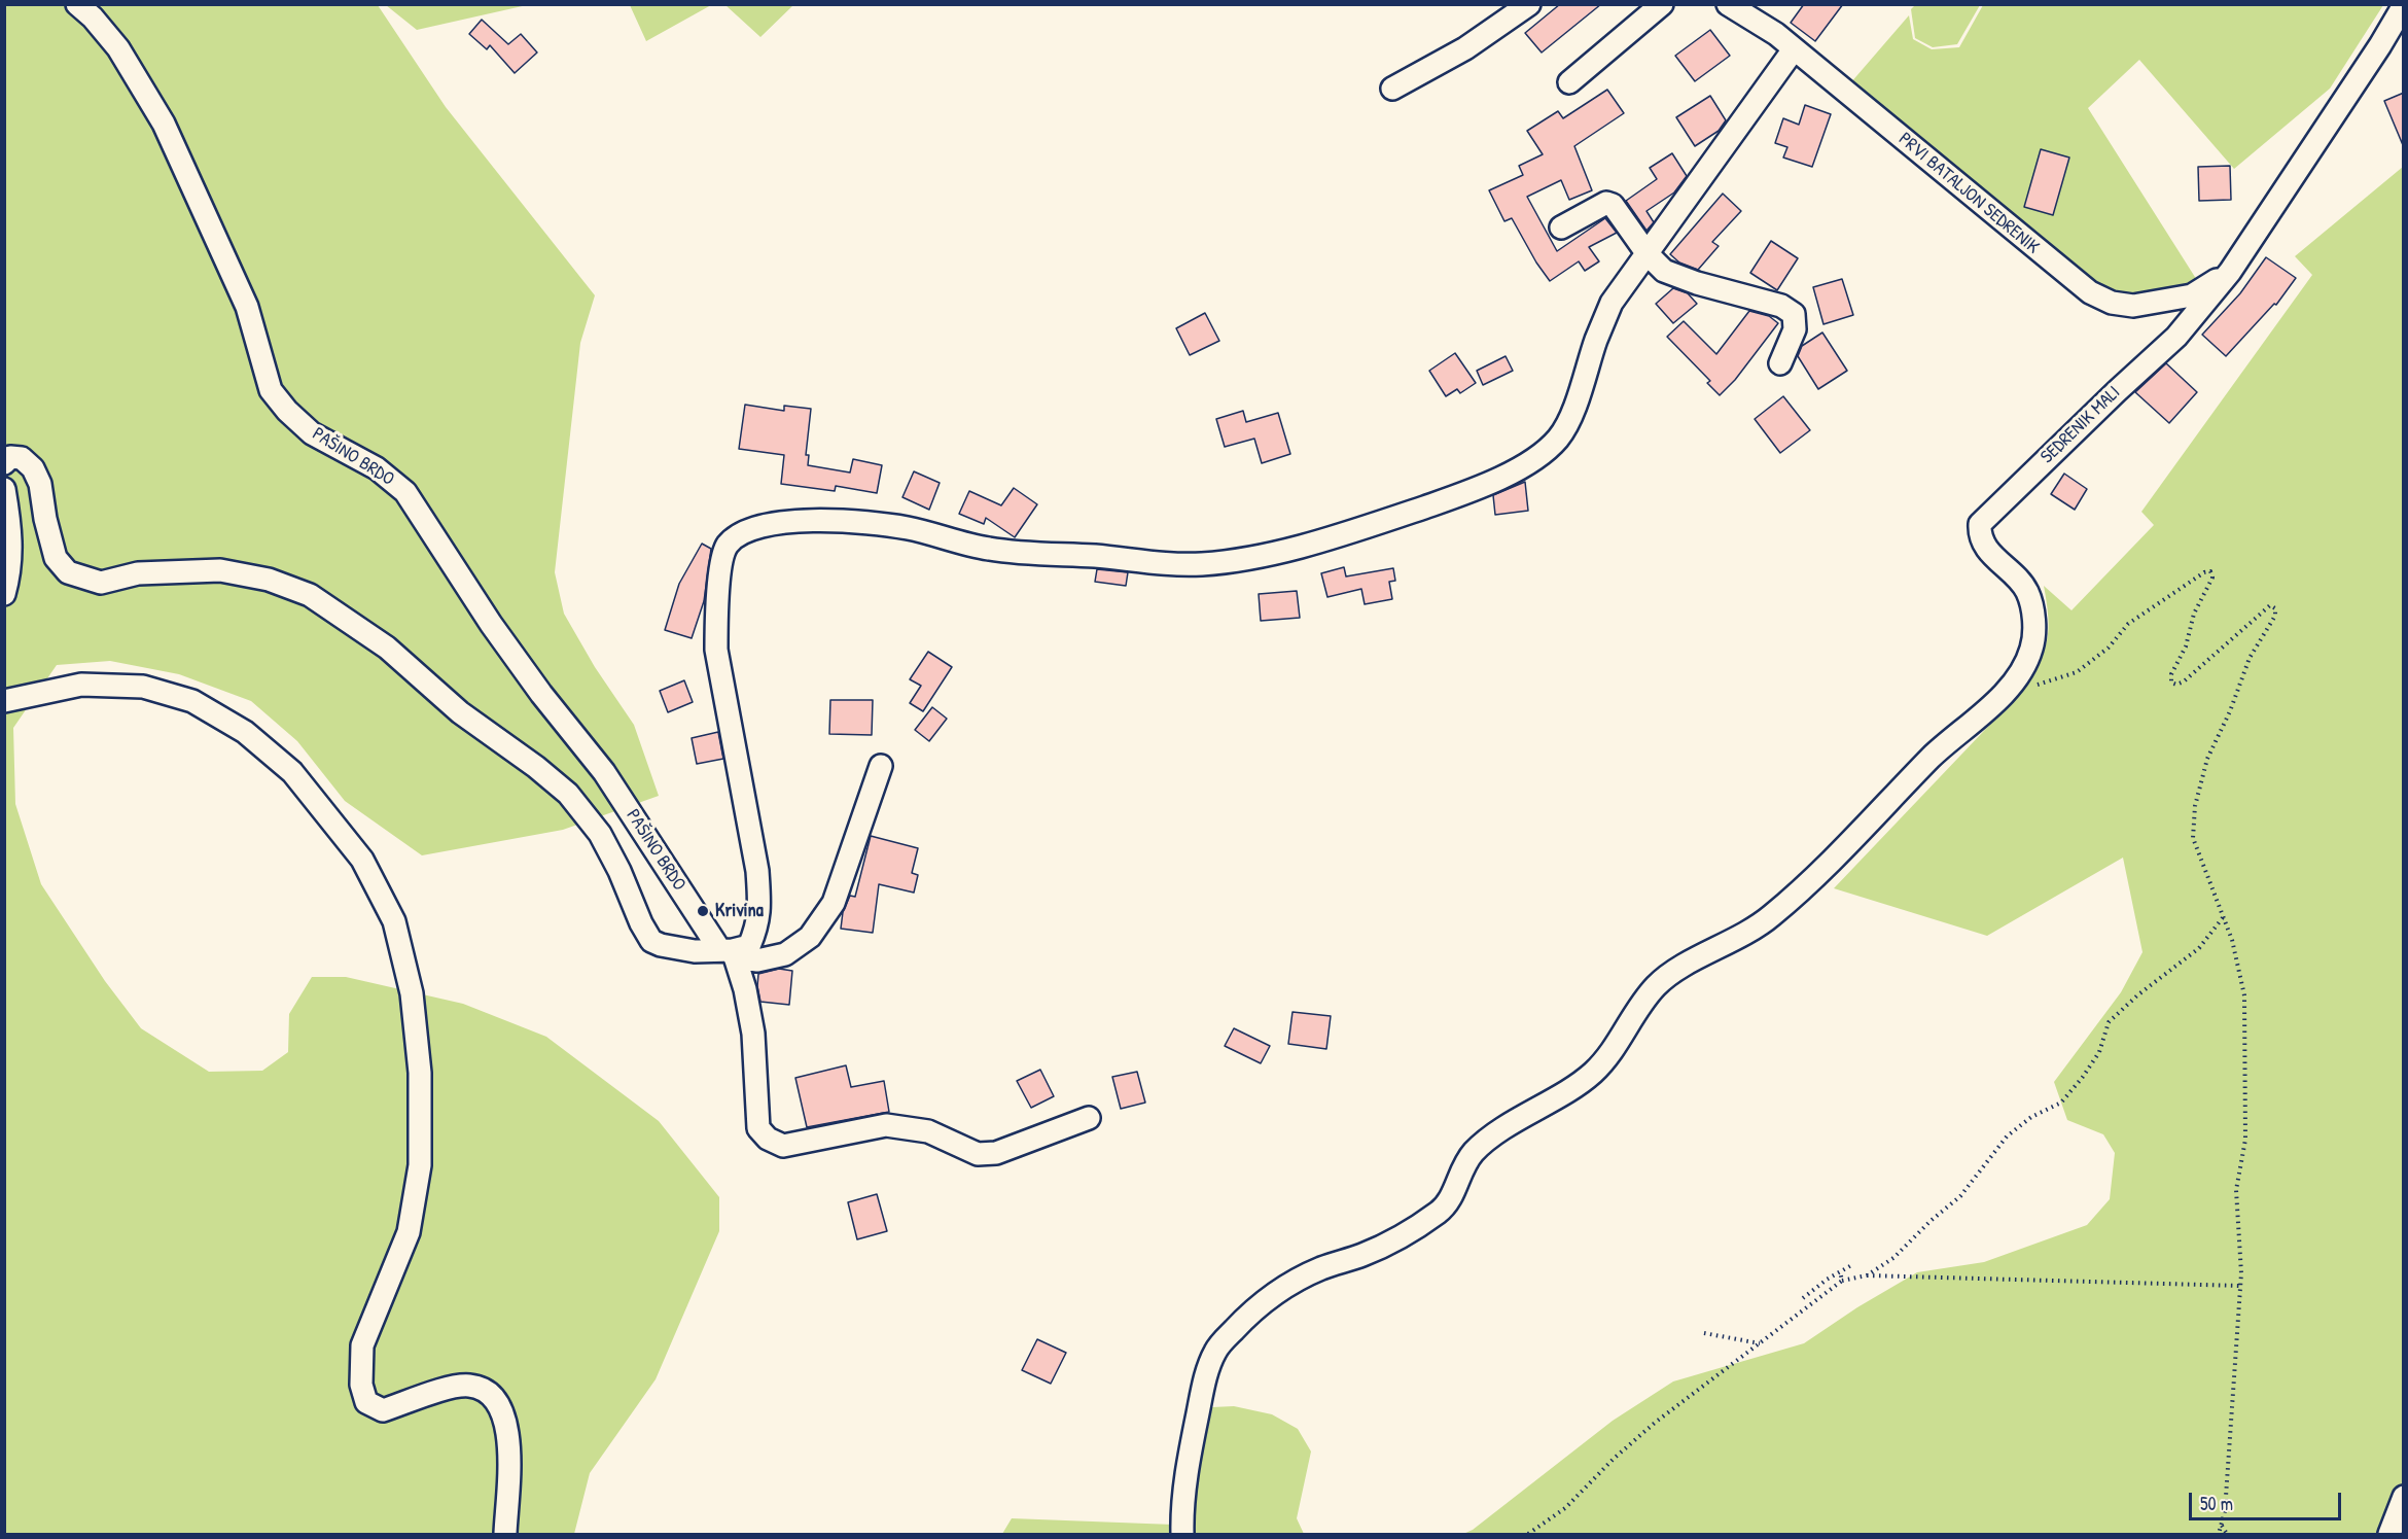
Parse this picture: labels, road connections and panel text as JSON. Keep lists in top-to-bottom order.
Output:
{
  "streets": {
    "street": ["PRVI BATALJON SEDRENIK", "SEDRENIK MALI", "PAŠINO BRDO"]
  },
  "crossings": [
    ["PRVI BATALJON SEDRENIK", "SEDRENIK MALI"]
  ],
  "places": ["Krivina"],
  "scale_bar": "50 m"
}
